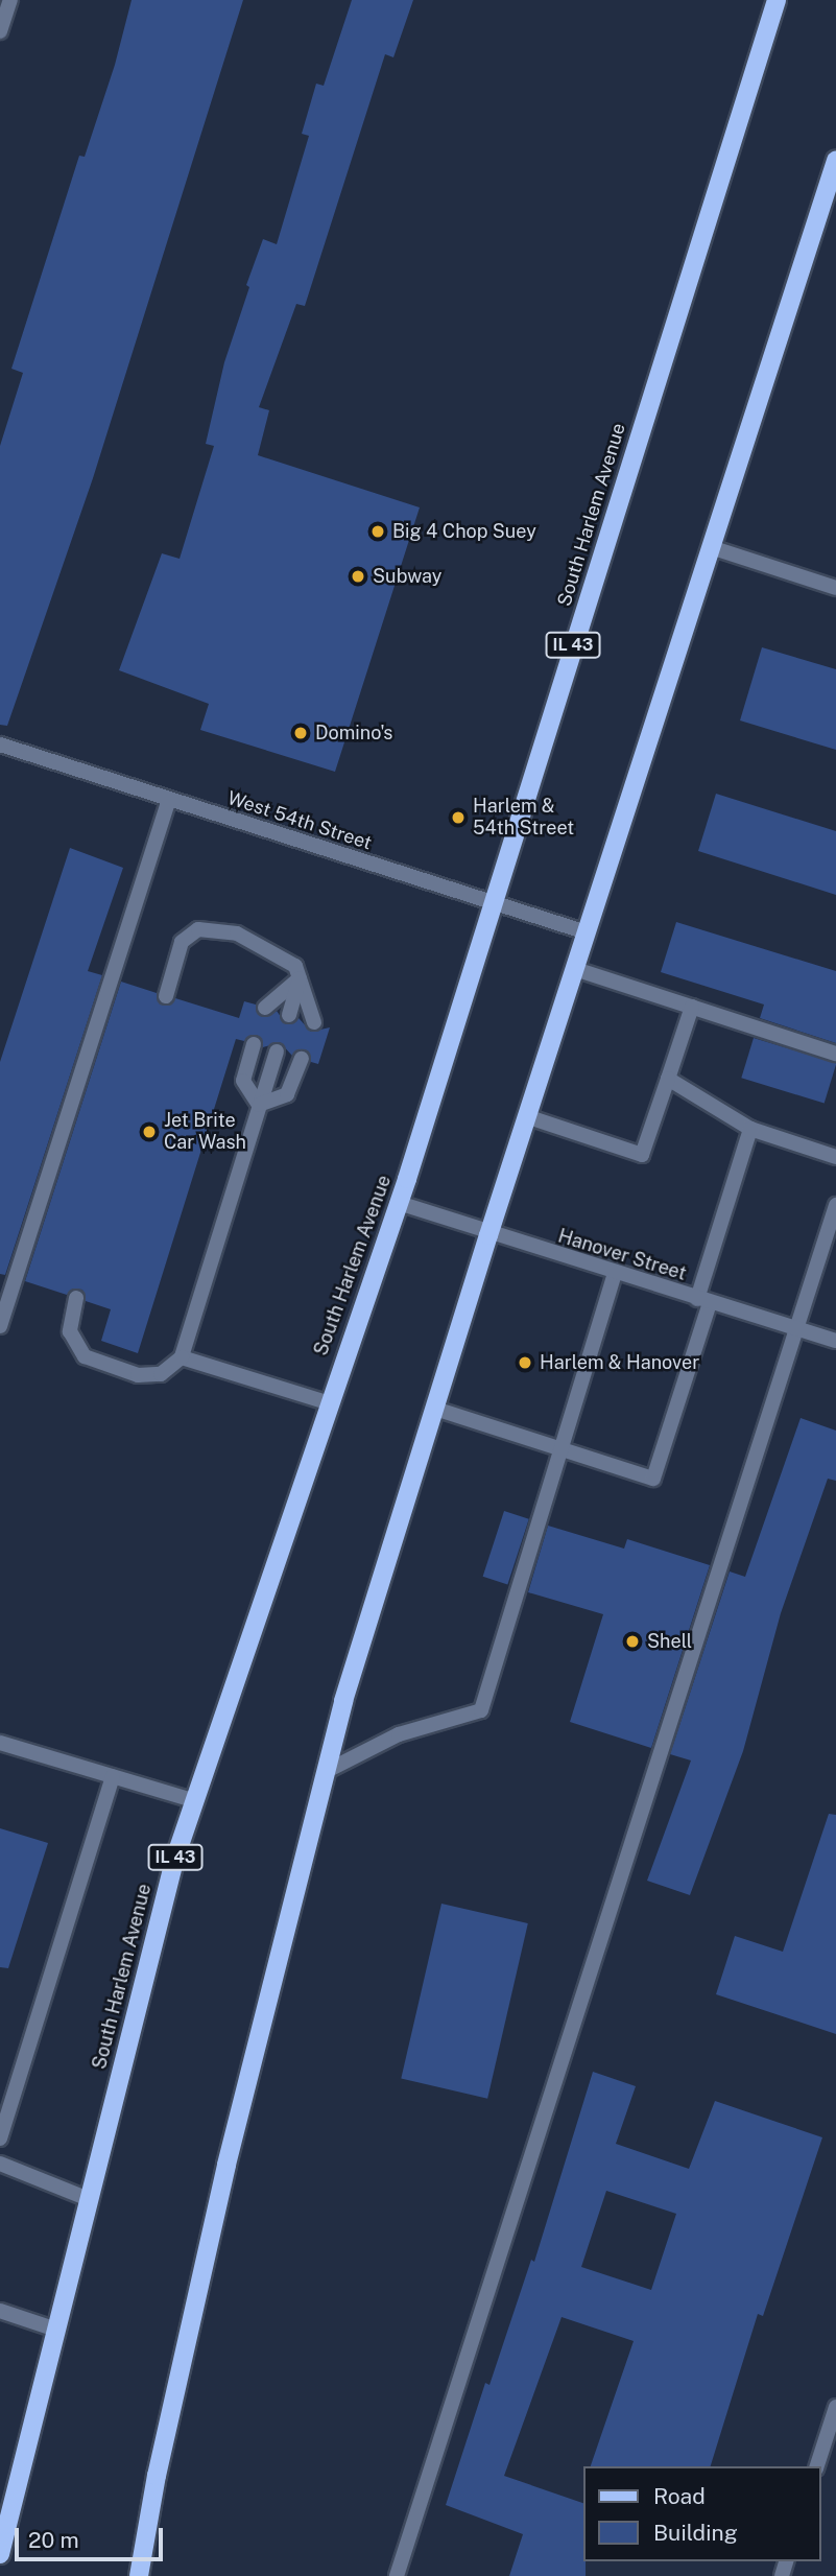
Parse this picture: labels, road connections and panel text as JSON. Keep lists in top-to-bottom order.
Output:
{
  "streets": {
    "main road": ["South Harlem Avenue", "IL 43"],
    "street": ["West 54th Street", "Hanover Street"]
  },
  "crossings": [
    ["South Harlem Avenue", "West 54th Street"],
    ["South Harlem Avenue", "Hanover Street"]
  ],
  "places": [
    "Big 4 Chop Suey",
    "Subway",
    "Domino's",
    "Harlem & 54th Street",
    "Jet Brite Car Wash",
    "Harlem & Hanover",
    "Shell"
  ],
  "legend": ["Road", "Building"],
  "scale_bar": "20 m"
}
